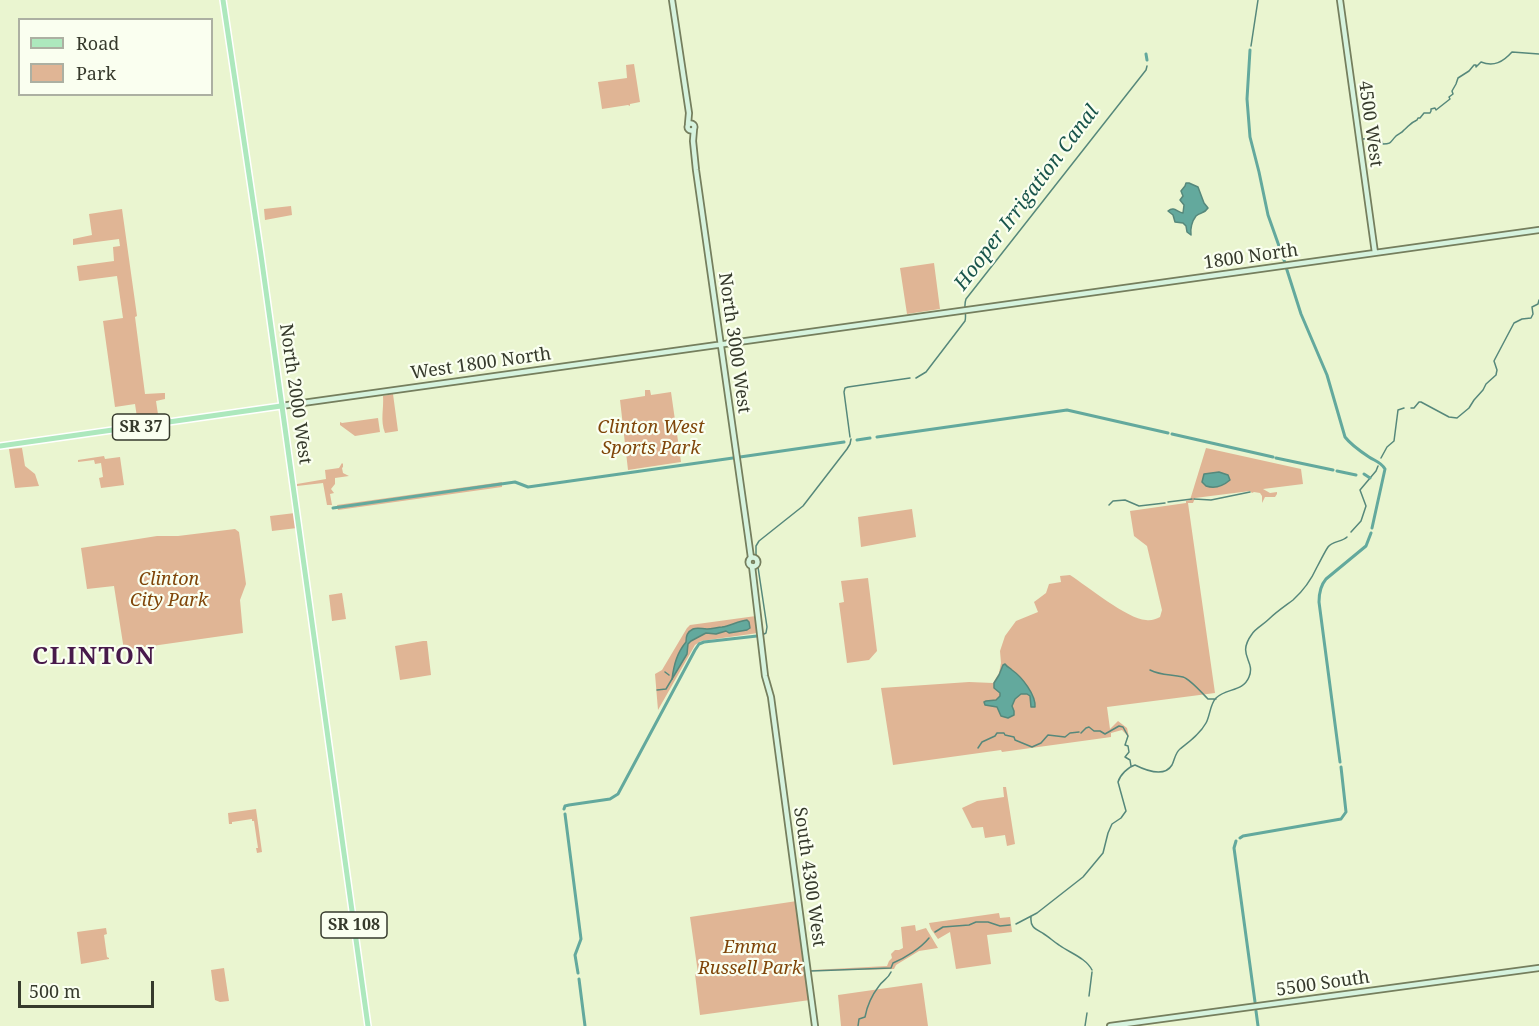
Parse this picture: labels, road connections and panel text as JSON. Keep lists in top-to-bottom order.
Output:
{
  "streets": {
    "main road": [
      "4500 West",
      "1800 North",
      "North 3000 West",
      "West 1800 North",
      "North 2000 West",
      "SR 37",
      "South 4300 West",
      "SR 108",
      "5500 South"
    ]
  },
  "crossings": [
    ["4500 West", "1800 North"],
    ["1800 North", "West 1800 North"],
    ["North 3000 West", "West 1800 North"],
    ["North 3000 West", "South 4300 West"],
    ["West 1800 North", "North 2000 West"]
  ],
  "districts": ["CLINTON"],
  "water": ["Hooper Irrigation Canal"],
  "parks": ["Clinton West Sports Park", "Clinton City Park", "Emma Russell Park"],
  "legend": ["Road", "Park"],
  "scale_bar": "500 m"
}
